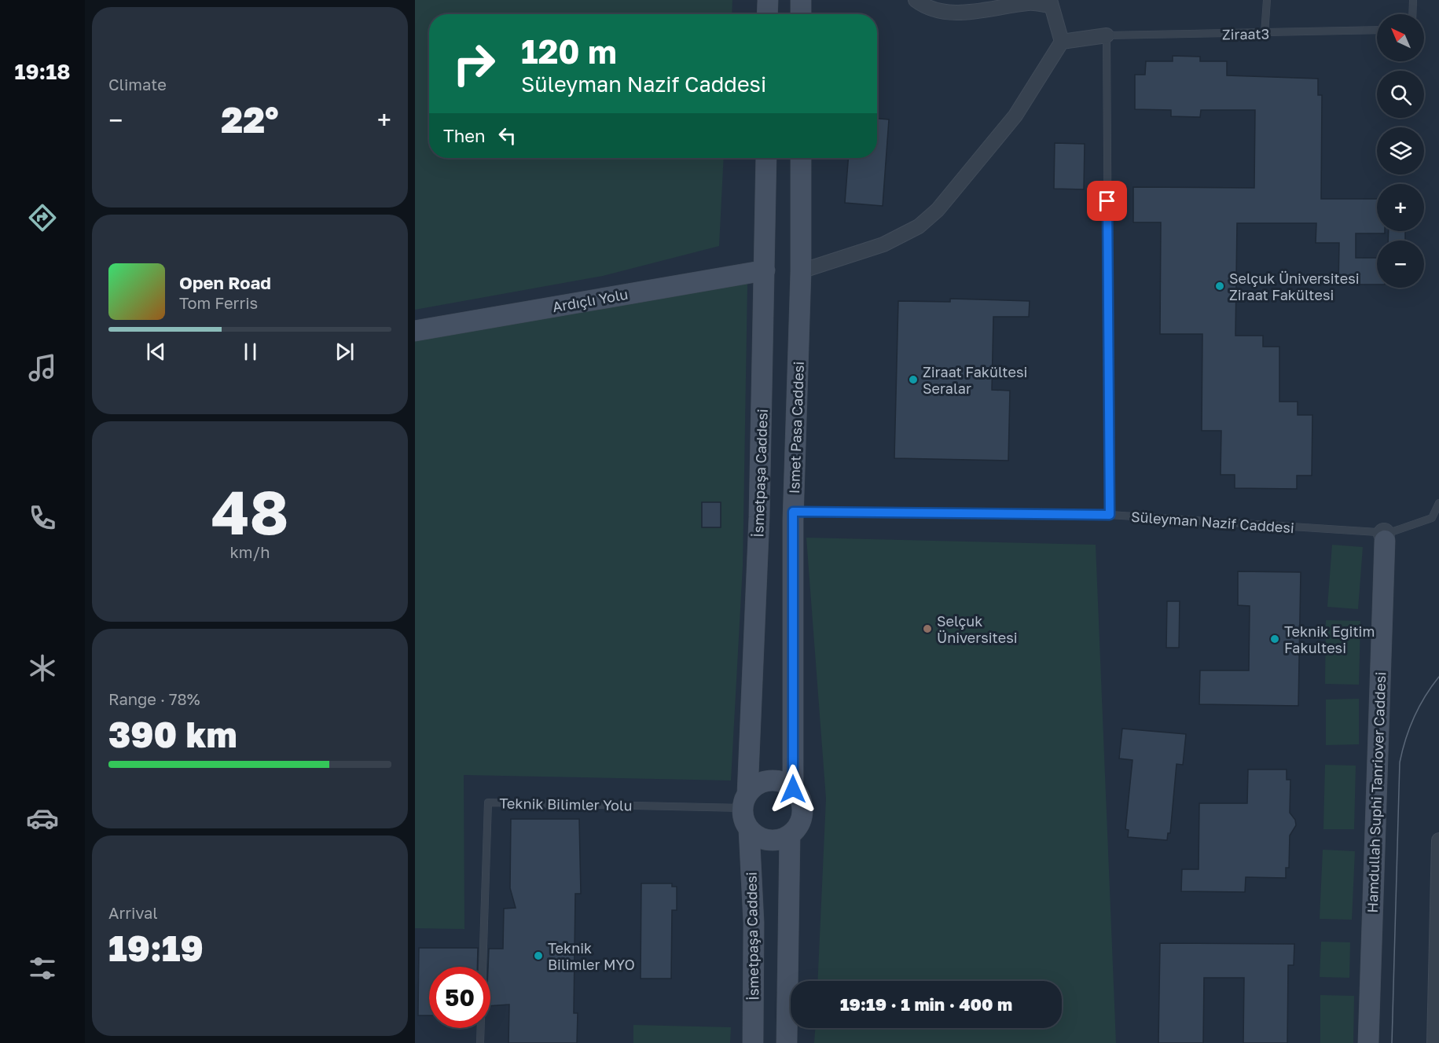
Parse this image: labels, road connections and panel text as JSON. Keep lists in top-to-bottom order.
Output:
{
  "streets": {
    "main road": [
      "Ardıçlı Yolu",
      "Ismet Pasa Caddesi",
      "İsmetpaşa Caddesi",
      "Hamdullah Suphi Tanriover Caddesi"
    ],
    "lane": ["Ziraat3", "Süleyman Nazif Caddesi", "Teknik Bilimler Yolu"]
  },
  "crossings": [
    ["Ardıçlı Yolu", "İsmetpaşa Caddesi"],
    ["Ismet Pasa Caddesi", "İsmetpaşa Caddesi"],
    ["Ismet Pasa Caddesi", "Süleyman Nazif Caddesi"],
    ["Ismet Pasa Caddesi", "Teknik Bilimler Yolu"],
    ["İsmetpaşa Caddesi", "Teknik Bilimler Yolu"],
    ["Süleyman Nazif Caddesi", "Hamdullah Suphi Tanriover Caddesi"]
  ],
  "places": [
    "Selçuk Üniversitesi Ziraat Fakültesi",
    "Ziraat Fakültesi Seralar",
    "Selçuk Üniversitesi",
    "Teknik Egitim Fakultesi",
    "Teknik Bilimler MYO"
  ],
  "north": "top left",
  "page": {
    "tabs": "19:18",
    "tile": [
      "Climate",
      ["48", "km/h"],
      ["Range · 78%", "390 km"],
      ["Arrival", "19:19"]
    ],
    "map_buttons": ["+", "−"],
    "turn": ["120 m", "Süleyman Nazif Caddesi"],
    "heat": ["−", "22°", "+"],
    "then": "Then",
    "song": ["Open Road", "Tom Ferris"],
    "limit": "50",
    "trip": "19:19 · 1 min · 400 m"
  }
}
